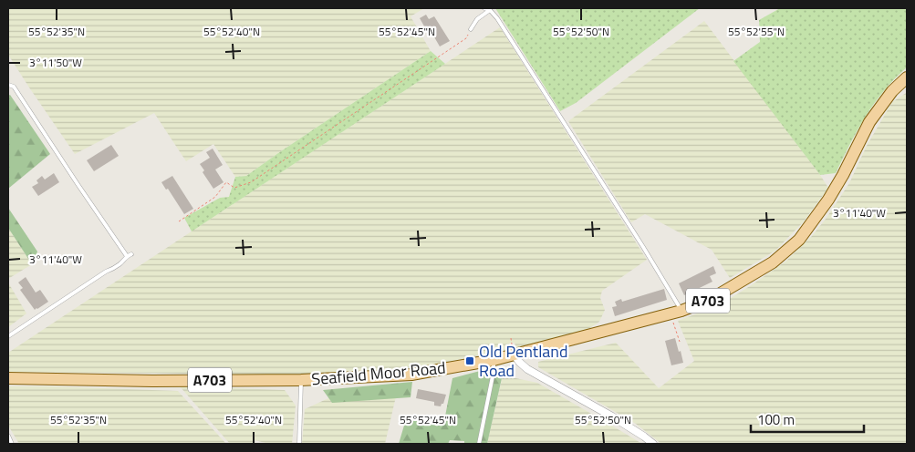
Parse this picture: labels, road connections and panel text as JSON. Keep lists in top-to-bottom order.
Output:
{
  "streets": {
    "main road": ["A703", "Seafield Moor Road"]
  },
  "places": {
    "transit": ["Old Pentland Road"]
  },
  "scale_bar": "100 m",
  "coordinates": [
    "55°52'35\"N",
    "55°52'40\"N",
    "55°52'45\"N",
    "55°52'50\"N",
    "55°52'55\"N",
    "3°11'50\"W",
    "3°11'40\"W"
  ]
}
